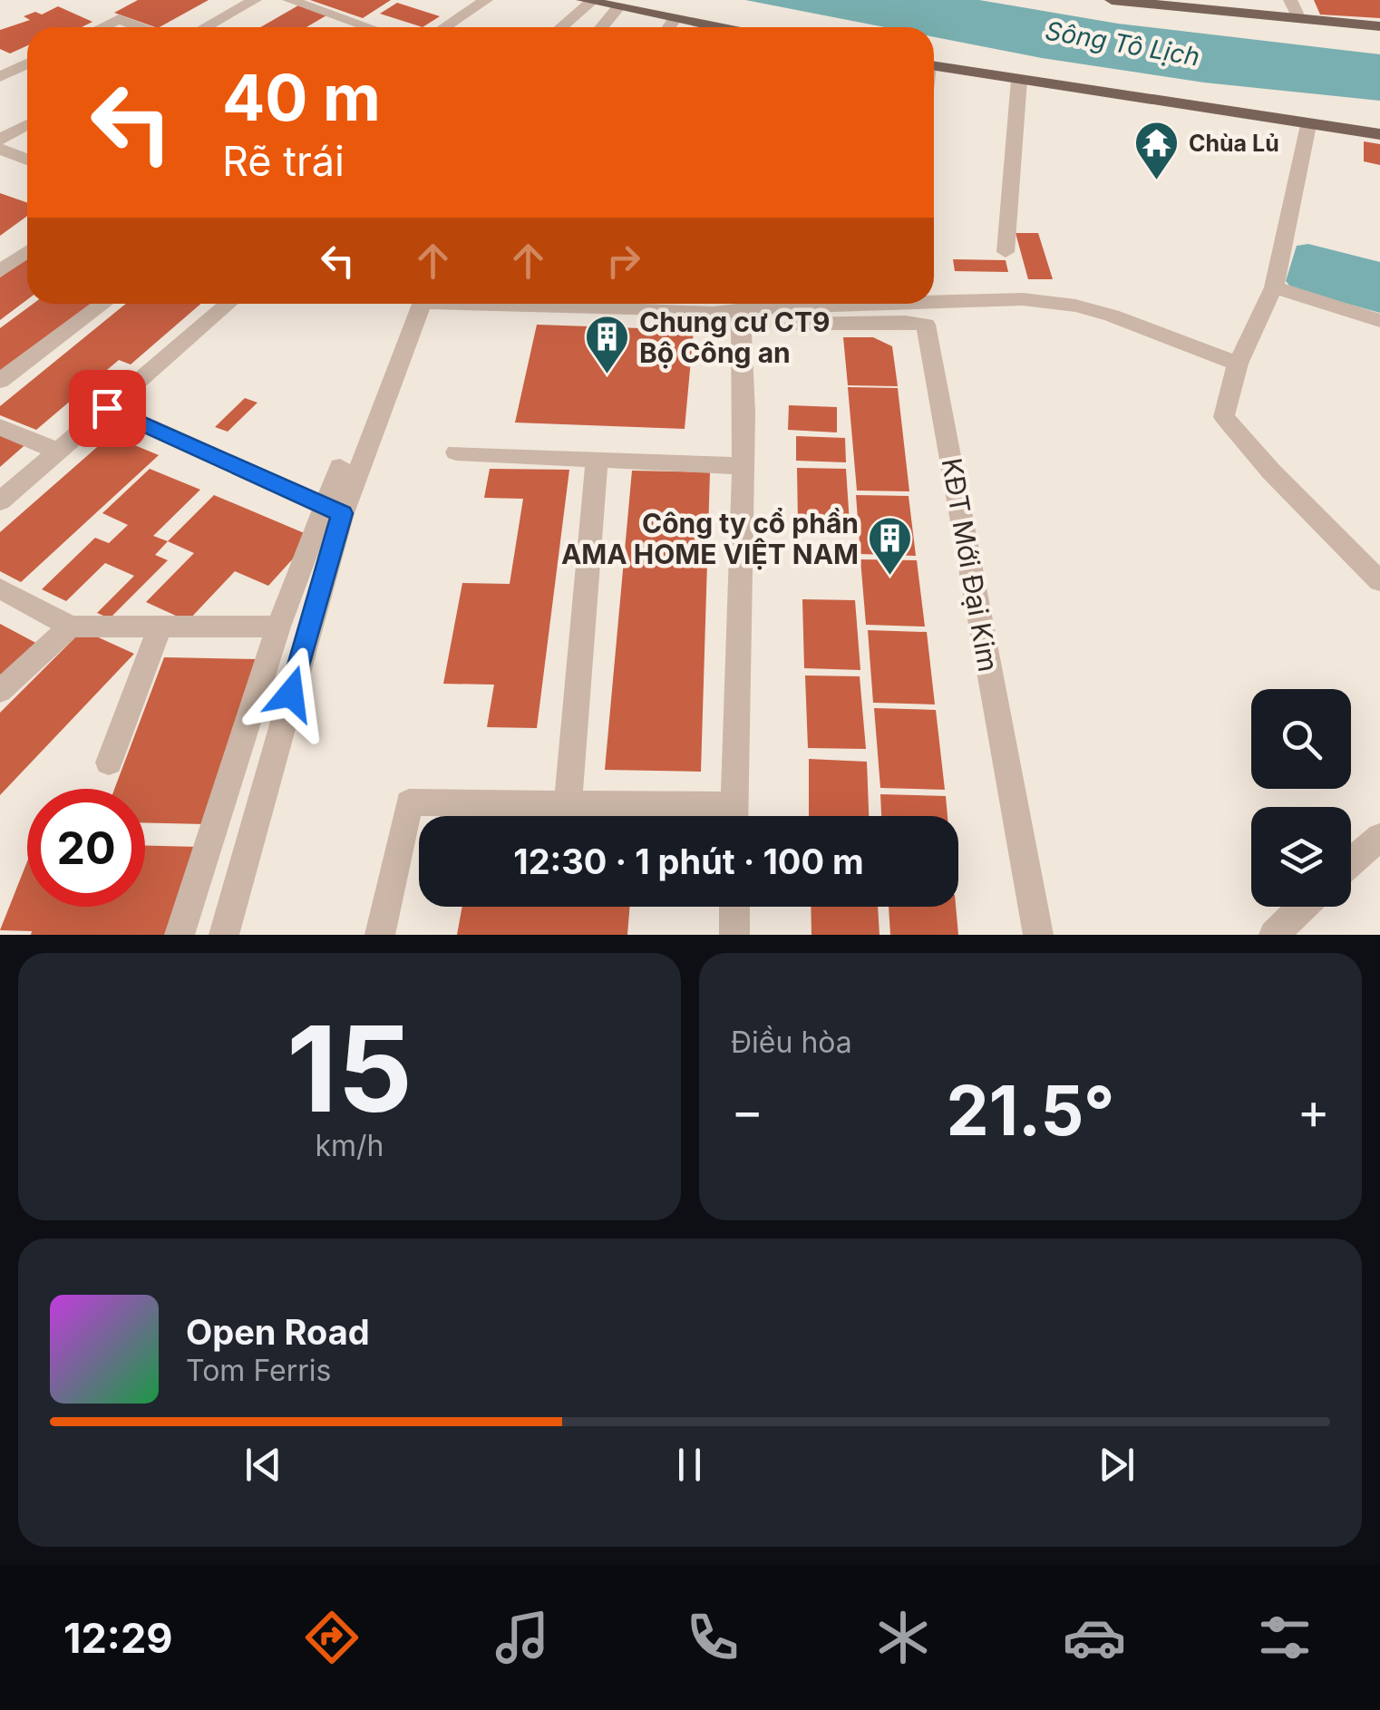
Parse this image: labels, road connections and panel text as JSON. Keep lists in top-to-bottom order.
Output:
{
  "streets": {
    "street": ["KĐT Mới Đại Kim"]
  },
  "water": ["Sông Tô Lịch"],
  "places": {
    "temple": ["Chùa Lủ"],
    "building": ["Chung cư CT9 Bộ Công an", "Công ty cổ phần AMA HOME VIỆT NAM"]
  },
  "page": {
    "turn": ["40 m", "Rẽ trái"],
    "limit": "20",
    "trip": "12:30 · 1 phút · 100 m",
    "tile": [
      ["15", "km/h"],
      "Điều hòa"
    ],
    "heat": ["−", "21.5°", "+"],
    "song": ["Open Road", "Tom Ferris"],
    "tabs": "12:29"
  }
}
